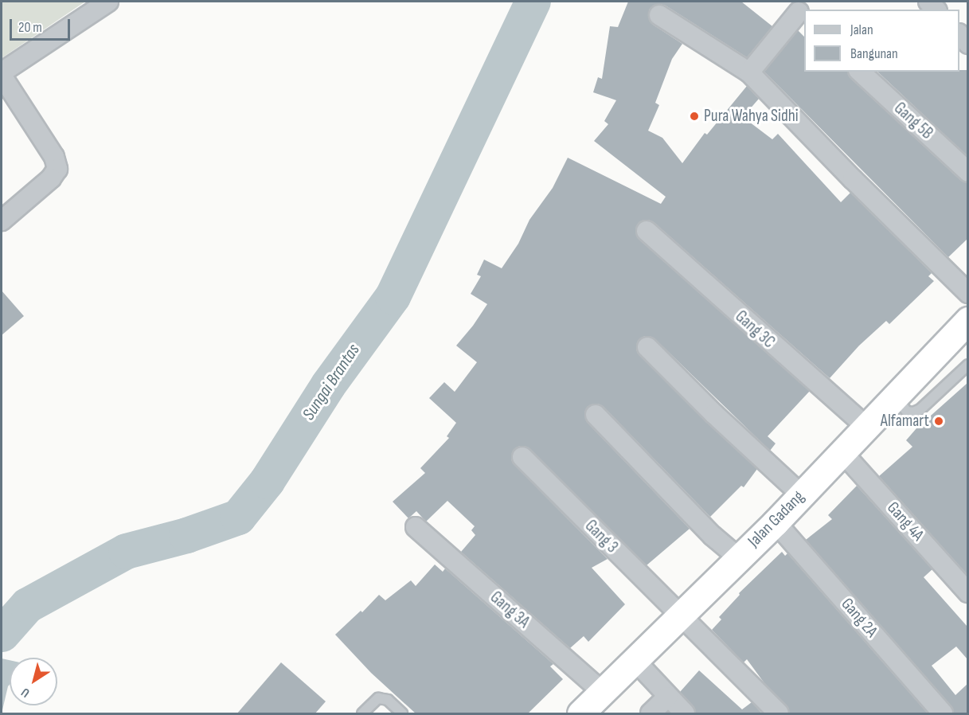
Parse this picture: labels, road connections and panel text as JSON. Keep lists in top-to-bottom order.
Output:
{
  "streets": {
    "highway": ["Jalan Gadang"],
    "street": [
      "Gang 5B",
      "Gang 3C",
      "Gang 4A",
      "Gang 3",
      "Gang 3A",
      "Gang 2A"
    ]
  },
  "crossings": [
    ["Gang 3C", "Jalan Gadang"],
    ["Jalan Gadang", "Gang 4A"],
    ["Jalan Gadang", "Gang 3"],
    ["Jalan Gadang", "Gang 3A"],
    ["Jalan Gadang", "Gang 2A"]
  ],
  "water": ["Sungai Brantas"],
  "places": ["Pura Wahya Sidhi", "Alfamart"],
  "legend": ["Jalan", "Bangunan"],
  "scale_bar": "20 m",
  "north": "bottom left"
}
